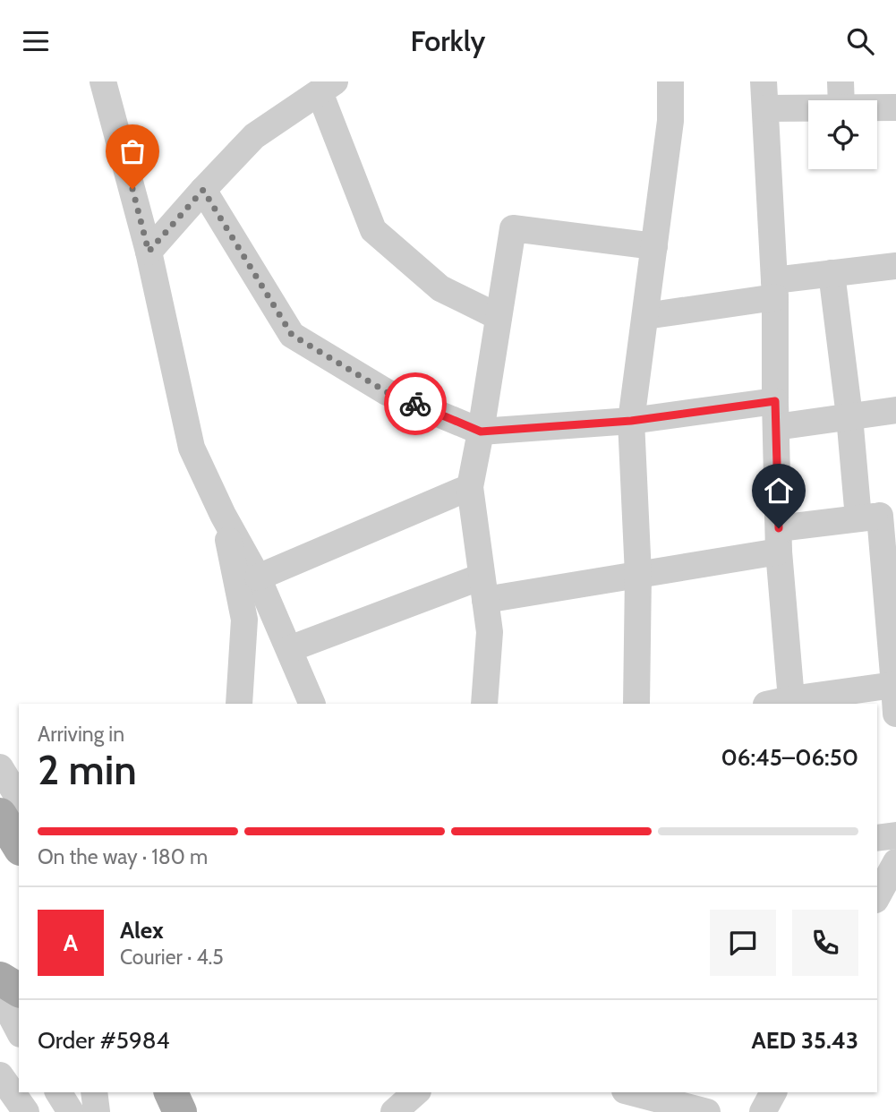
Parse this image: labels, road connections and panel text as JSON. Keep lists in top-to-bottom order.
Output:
{
  "page": {
    "header": "Forkly",
    "heading": ["2 min", "Arriving in", "06:45–06:50"],
    "panel": [
      "Alex",
      "Courier · 4.5",
      "Order #5984",
      "AED 35.43"
    ],
    "bar": "On the way · 180 m",
    "round": "A"
  }
}
